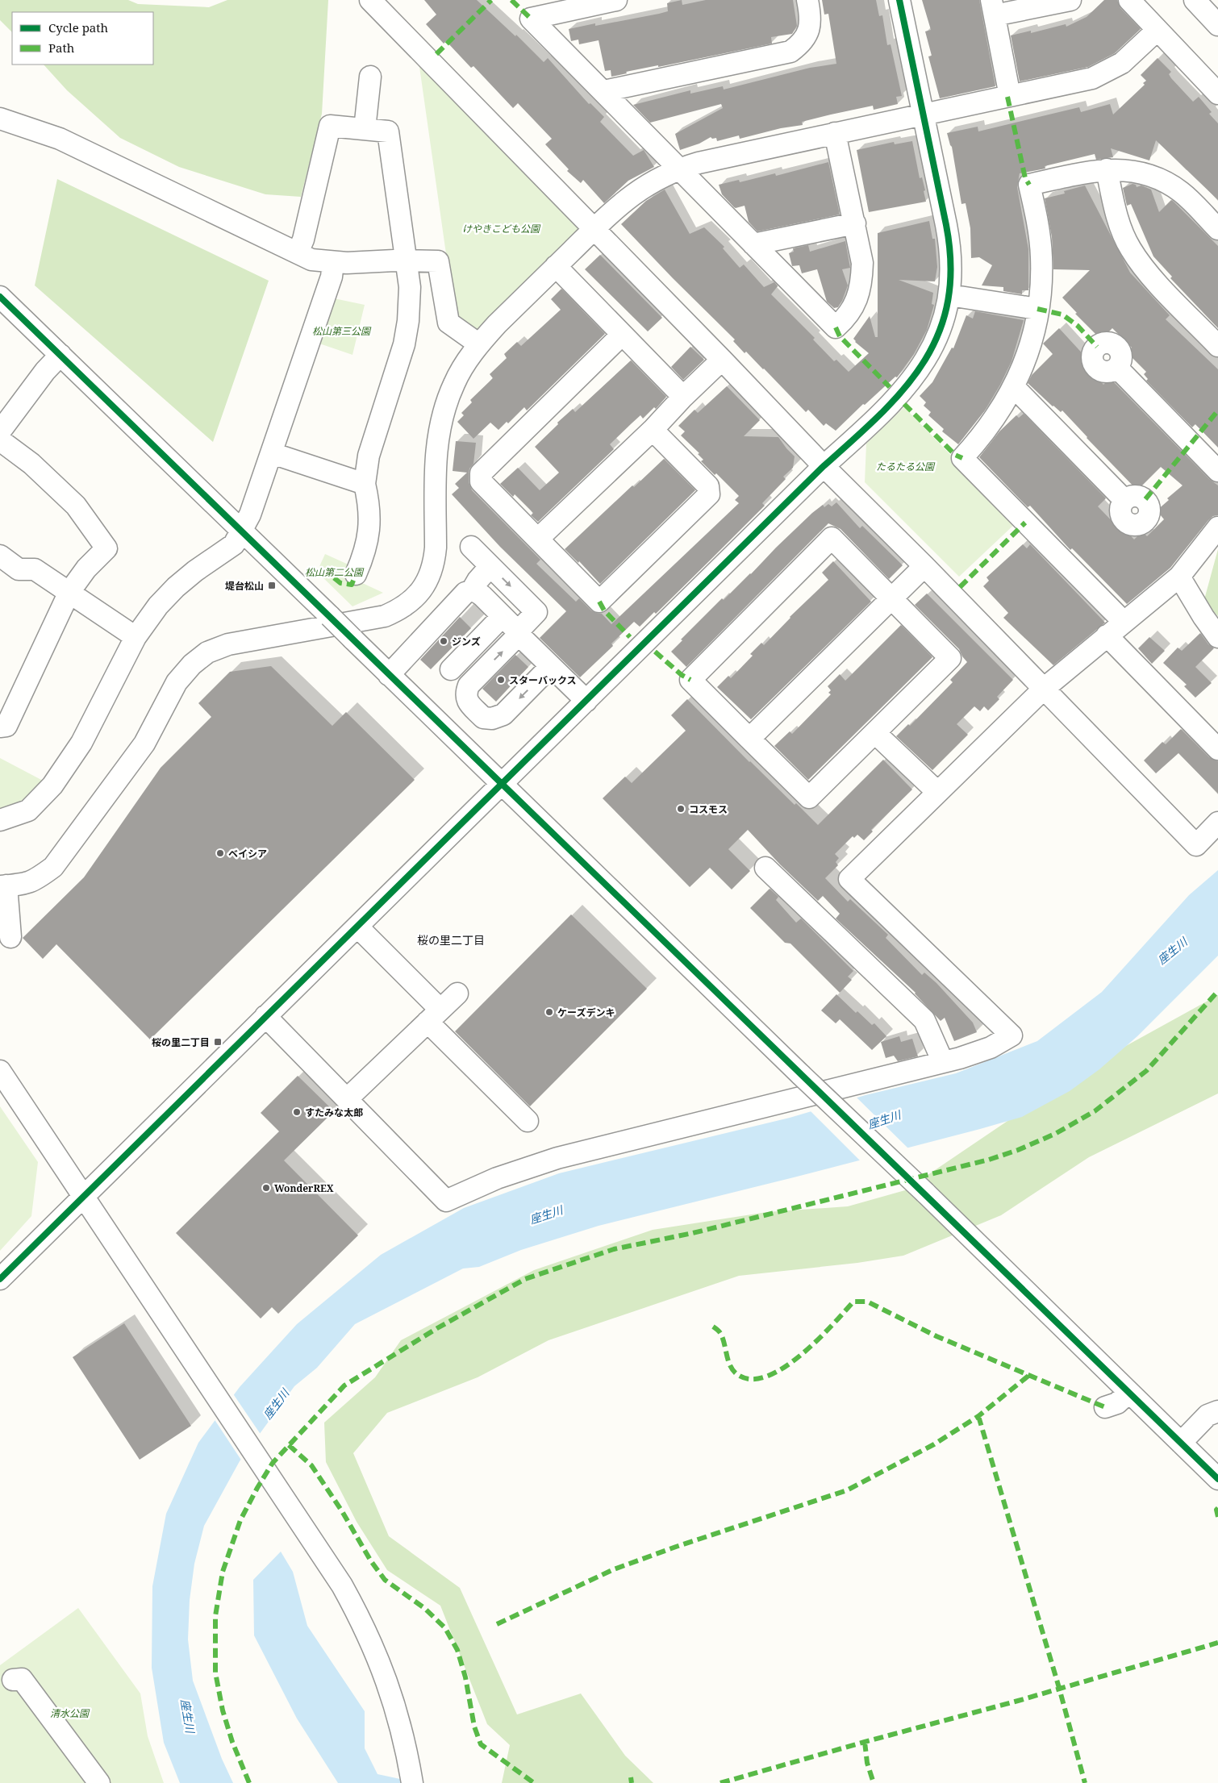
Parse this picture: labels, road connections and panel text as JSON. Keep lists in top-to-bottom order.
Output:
{
  "districts": ["桜の里二丁目"],
  "water": ["座生川"],
  "parks": [
    "けやきこども公園",
    "松山第三公園",
    "たるたる公園",
    "松山第二公園",
    "清水公園"
  ],
  "places": {
    "transit": ["堤台松山", "桜の里二丁目"],
    "other": [
      "ジンズ",
      "スターバックス",
      "コスモス",
      "ベイシア",
      "ケーズデンキ",
      "すたみな太郎",
      "WonderREX"
    ]
  },
  "legend": ["Cycle path", "Path"]
}
